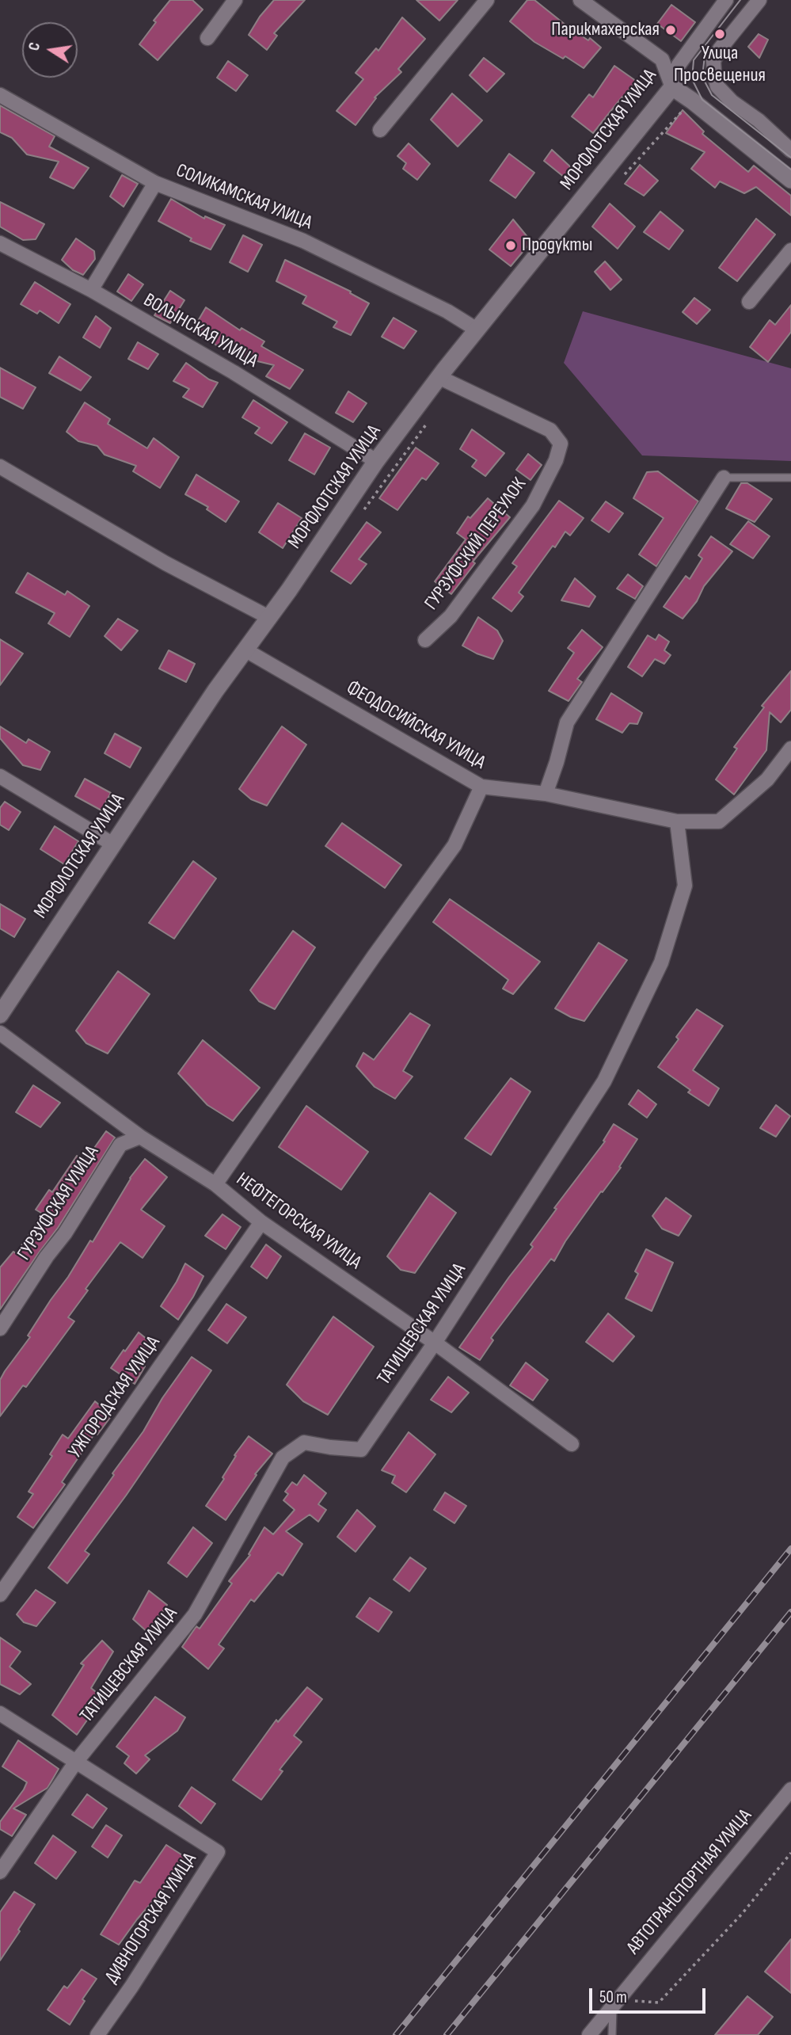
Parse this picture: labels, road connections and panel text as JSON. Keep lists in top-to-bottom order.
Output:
{
  "streets": {
    "street": [
      "МОРФЛОТСКАЯ УЛИЦА",
      "СОЛИКАМСКАЯ УЛИЦА",
      "ВОЛЫНСКАЯ УЛИЦА",
      "ГУРЗУФСКИЙ ПЕРЕУЛОК",
      "ФЕОДОСИЙСКАЯ УЛИЦА",
      "ГУРЗУФСКАЯ УЛИЦА",
      "НЕФТЕГОРСКАЯ УЛИЦА",
      "ТАТИЩЕВСКАЯ УЛИЦА",
      "УЖГОРОДСКАЯ УЛИЦА",
      "АВТОТРАНСПОРТНАЯ УЛИЦА",
      "ДИВНОГОРСКАЯ УЛИЦА"
    ]
  },
  "crossings": [
    ["МОРФЛОТСКАЯ УЛИЦА", "СОЛИКАМСКАЯ УЛИЦА"],
    ["МОРФЛОТСКАЯ УЛИЦА", "ВОЛЫНСКАЯ УЛИЦА"],
    ["МОРФЛОТСКАЯ УЛИЦА", "ГУРЗУФСКИЙ ПЕРЕУЛОК"],
    ["МОРФЛОТСКАЯ УЛИЦА", "ФЕОДОСИЙСКАЯ УЛИЦА"],
    ["ФЕОДОСИЙСКАЯ УЛИЦА", "ТАТИЩЕВСКАЯ УЛИЦА"],
    ["ГУРЗУФСКАЯ УЛИЦА", "НЕФТЕГОРСКАЯ УЛИЦА"],
    ["НЕФТЕГОРСКАЯ УЛИЦА", "ТАТИЩЕВСКАЯ УЛИЦА"],
    ["НЕФТЕГОРСКАЯ УЛИЦА", "УЖГОРОДСКАЯ УЛИЦА"],
    ["ТАТИЩЕВСКАЯ УЛИЦА", "ДИВНОГОРСКАЯ УЛИЦА"]
  ],
  "places": ["Парикмахерская", "Улица Просвещения", "Продукты"],
  "scale_bar": "50 m",
  "north": "left"
}
